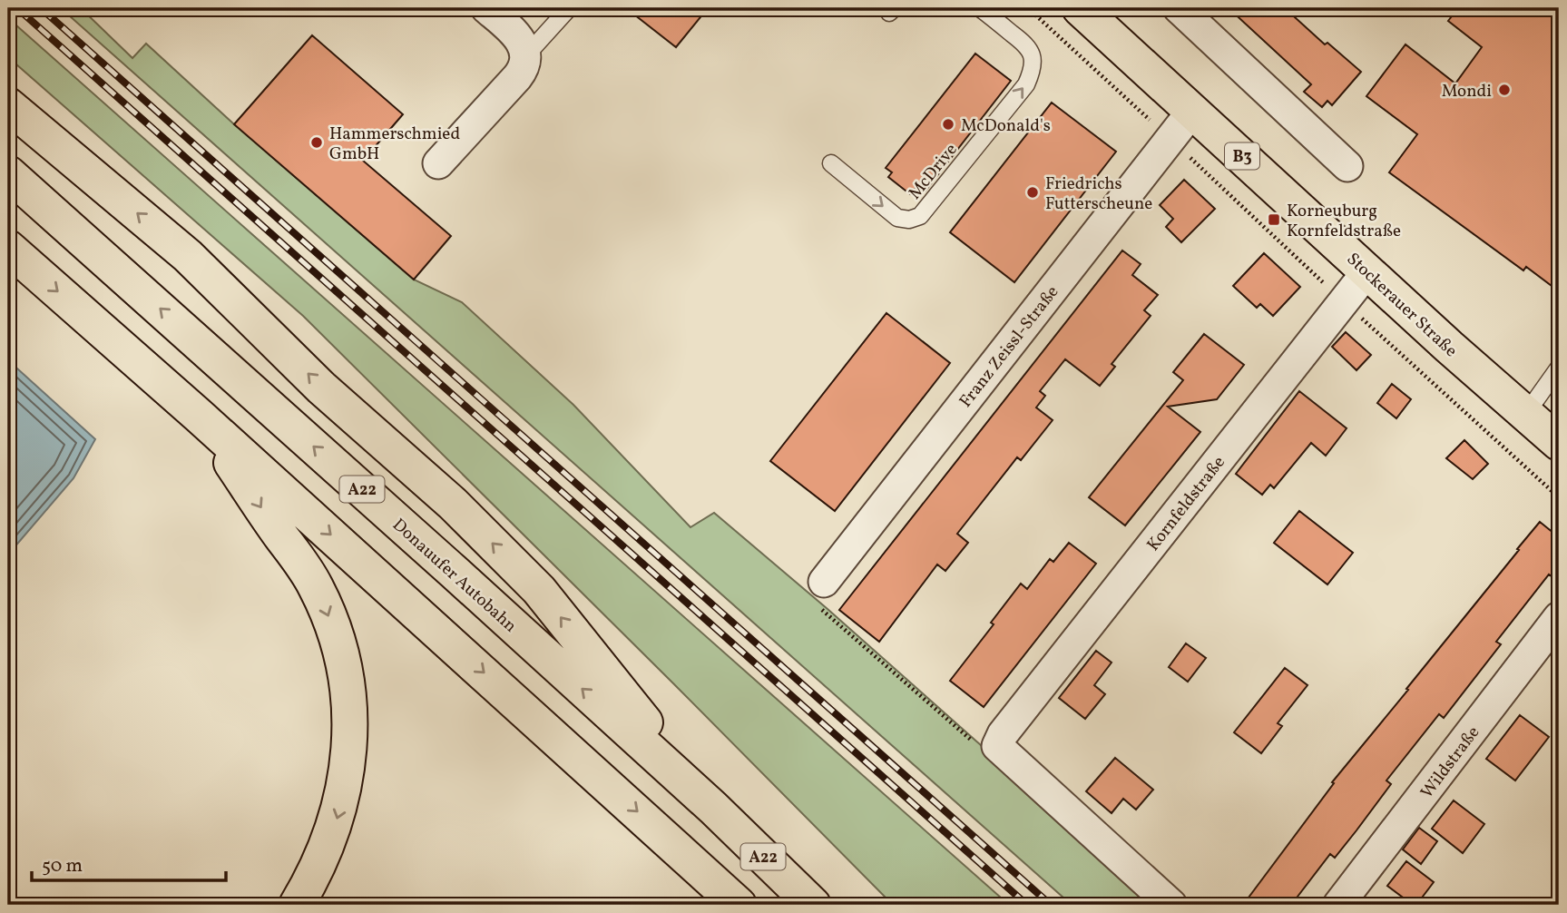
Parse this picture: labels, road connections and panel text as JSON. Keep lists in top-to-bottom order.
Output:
{
  "streets": {
    "main road": [
      "B3",
      "Stockerauer Straße",
      "A22",
      "Donauufer Autobahn"
    ],
    "street": ["Franz Zeissl-Straße", "Kornfeldstraße", "Wildstraße"],
    "lane": ["McDrive"]
  },
  "crossings": [
    ["Stockerauer Straße", "Franz Zeissl-Straße"],
    ["Stockerauer Straße", "Kornfeldstraße"]
  ],
  "places": {
    "other": [
      "Mondi",
      "McDonald's",
      "Hammerschmied GmbH",
      "Friedrichs Futterscheune"
    ],
    "transit": ["Korneuburg Kornfeldstraße"]
  },
  "scale_bar": "50 m"
}
